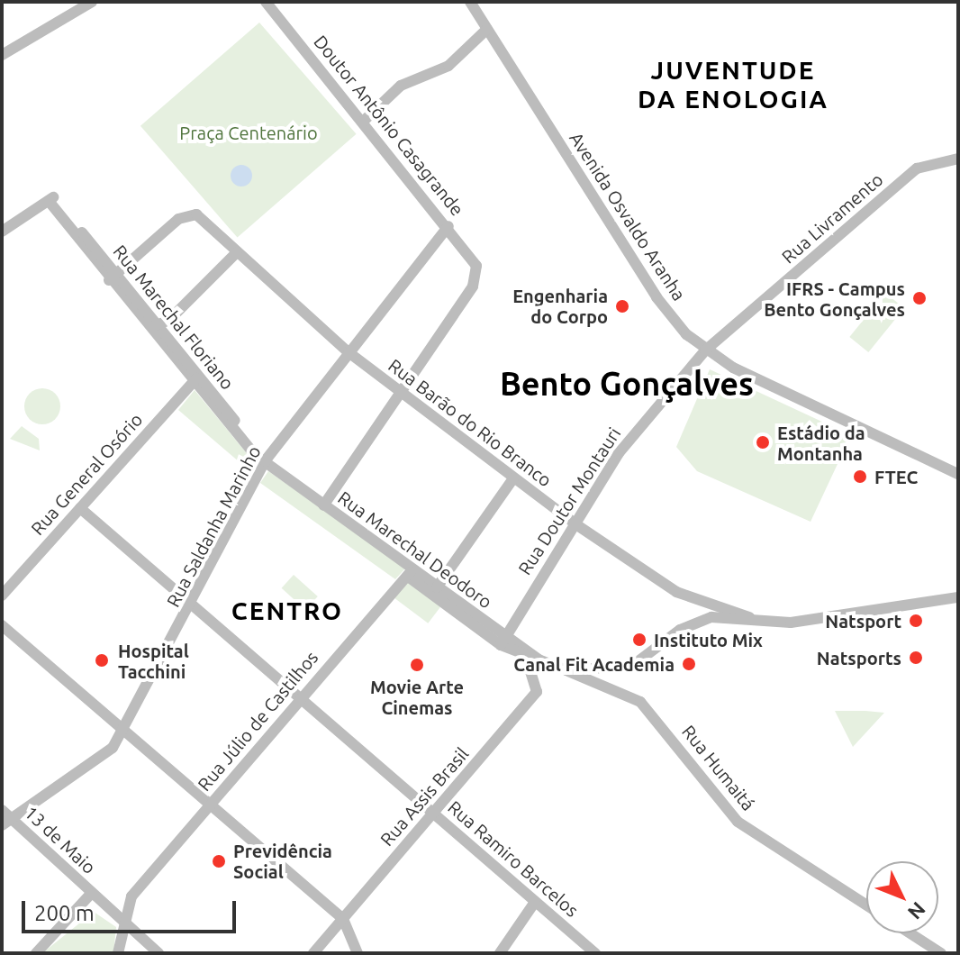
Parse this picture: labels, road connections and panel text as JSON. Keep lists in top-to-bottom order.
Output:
{
  "streets": {
    "main road": [
      "Doutor Antônio Casagrande",
      "Avenida Osvaldo Aranha",
      "Rua Livramento",
      "Rua Marechal Floriano",
      "Rua Barão do Rio Branco",
      "Rua General Osório",
      "Rua Doutor Montauri",
      "Rua Saldanha Marinho",
      "Rua Marechal Deodoro",
      "Rua Júlio de Castilhos",
      "Rua Humaitá",
      "Rua Assis Brasil",
      "13 de Maio",
      "Rua Ramiro Barcelos"
    ]
  },
  "crossings": [
    ["Doutor Antônio Casagrande", "Rua Barão do Rio Branco"],
    ["Doutor Antônio Casagrande", "Rua Saldanha Marinho"],
    ["Avenida Osvaldo Aranha", "Rua Livramento"],
    ["Avenida Osvaldo Aranha", "Rua Doutor Montauri"],
    ["Rua Livramento", "Rua Doutor Montauri"],
    ["Rua Marechal Floriano", "Rua Barão do Rio Branco"],
    ["Rua Marechal Floriano", "Rua General Osório"],
    ["Rua Marechal Floriano", "Rua Saldanha Marinho"],
    ["Rua Marechal Floriano", "Rua Marechal Deodoro"],
    ["Rua Barão do Rio Branco", "Rua Doutor Montauri"],
    ["Rua Barão do Rio Branco", "Rua Saldanha Marinho"],
    ["Rua General Osório", "Rua Ramiro Barcelos"],
    ["Rua Doutor Montauri", "Rua Marechal Deodoro"],
    ["Rua Saldanha Marinho", "Rua Marechal Deodoro"],
    ["Rua Saldanha Marinho", "13 de Maio"],
    ["Rua Saldanha Marinho", "Rua Ramiro Barcelos"],
    ["Rua Marechal Deodoro", "Rua Júlio de Castilhos"],
    ["Rua Marechal Deodoro", "Rua Humaitá"],
    ["Rua Marechal Deodoro", "Rua Assis Brasil"],
    ["Rua Júlio de Castilhos", "13 de Maio"],
    ["Rua Júlio de Castilhos", "Rua Ramiro Barcelos"],
    ["Rua Assis Brasil", "Rua Ramiro Barcelos"]
  ],
  "districts": ["JUVENTUDE DA ENOLOGIA", "Bento Gonçalves", "CENTRO"],
  "parks": ["Praça Centenário"],
  "places": [
    "IFRS - Campus Bento Gonçalves",
    "Engenharia do Corpo",
    "Estádio da Montanha",
    "FTEC",
    "Natsport",
    "Instituto Mix",
    "Natsports",
    "Hospital Tacchini",
    "Canal Fit Academia",
    "Movie Arte Cinemas",
    "Previdência Social"
  ],
  "scale_bar": "200 m",
  "north": "bottom right"
}
